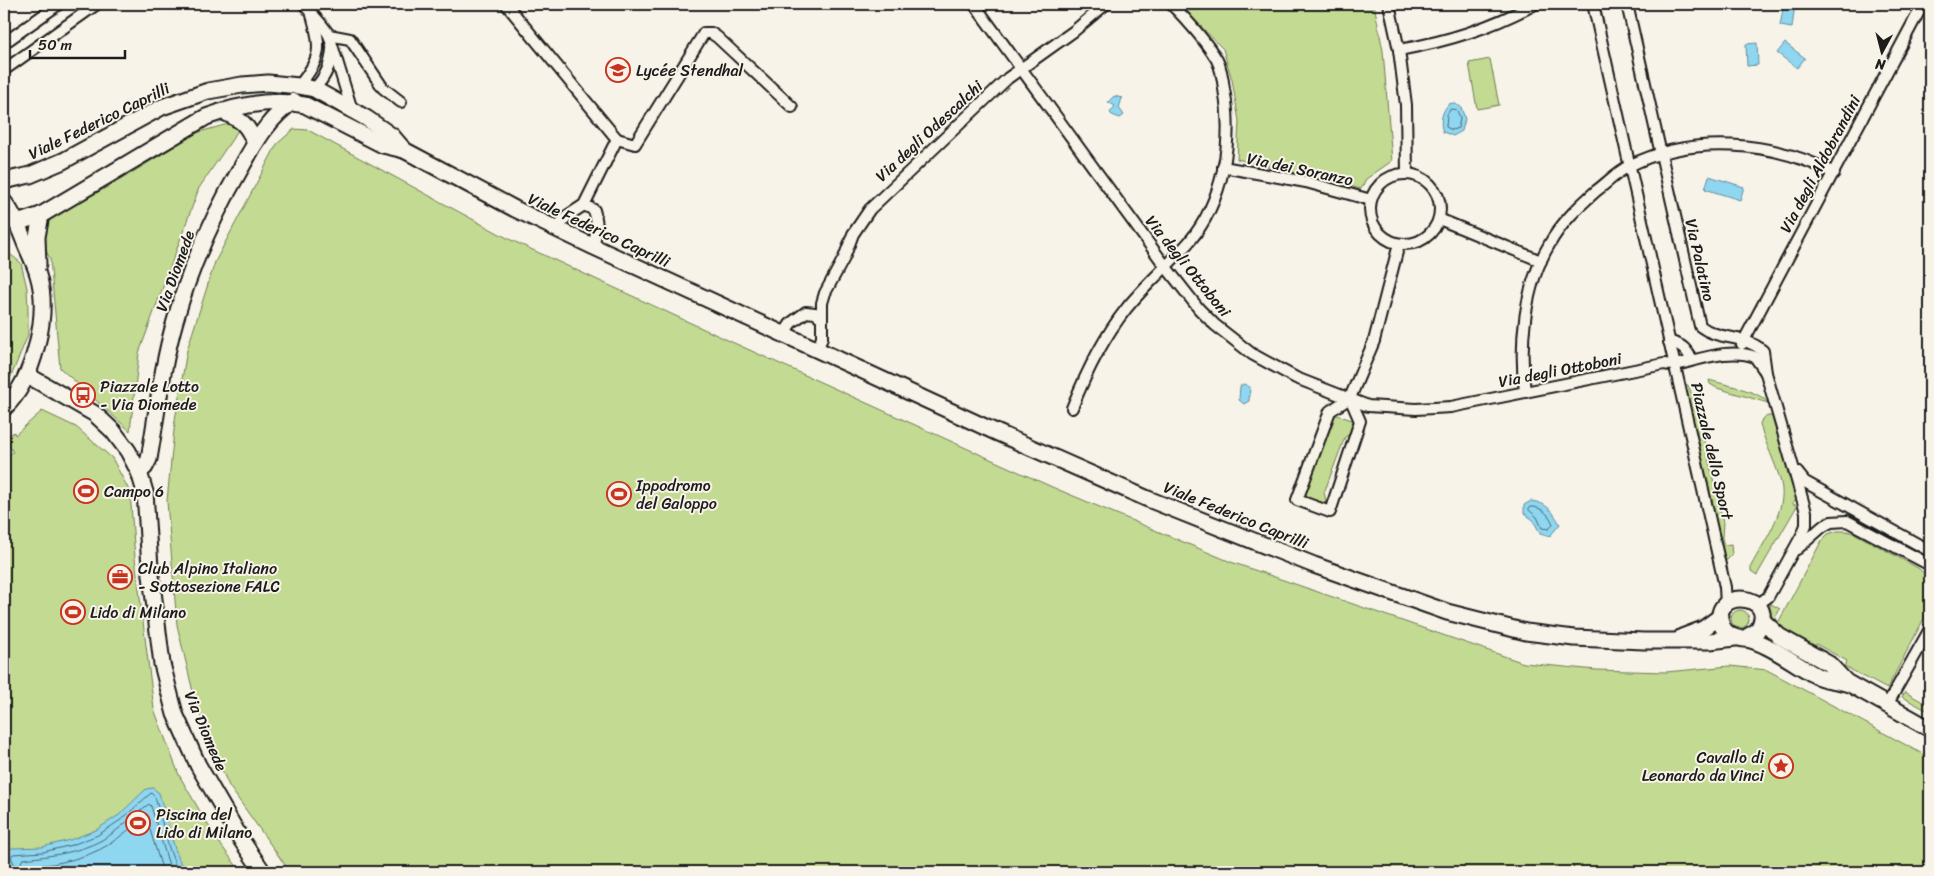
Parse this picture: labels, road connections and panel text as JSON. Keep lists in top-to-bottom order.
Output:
{
  "streets": {
    "street": [
      "Viale Federico Caprilli",
      "Via degli Odescalchi",
      "Via degli Aldobrandini",
      "Via dei Soranzo",
      "Via Palatino",
      "Via degli Ottoboni",
      "Via Diomede",
      "Piazzale dello Sport"
    ]
  },
  "crossings": [
    ["Viale Federico Caprilli", "Via Diomede"],
    ["Viale Federico Caprilli", "Piazzale dello Sport"],
    ["Via degli Odescalchi", "Via degli Ottoboni"],
    ["Via degli Aldobrandini", "Via Palatino"],
    ["Via degli Ottoboni", "Piazzale dello Sport"]
  ],
  "places": {
    "school or university": ["Lycée Stendhal"],
    "bus stop": ["Piazzale Lotto - Via Diomede"],
    "sports": [
      "Campo 6",
      "Ippodromo del Galoppo",
      "Lido di Milano",
      "Piscina del Lido di Milano"
    ],
    "office": ["Club Alpino Italiano - Sottosezione FALC"],
    "place": ["Cavallo di Leonardo da Vinci"]
  },
  "scale_bar": "50 m",
  "north": "bottom"
}
